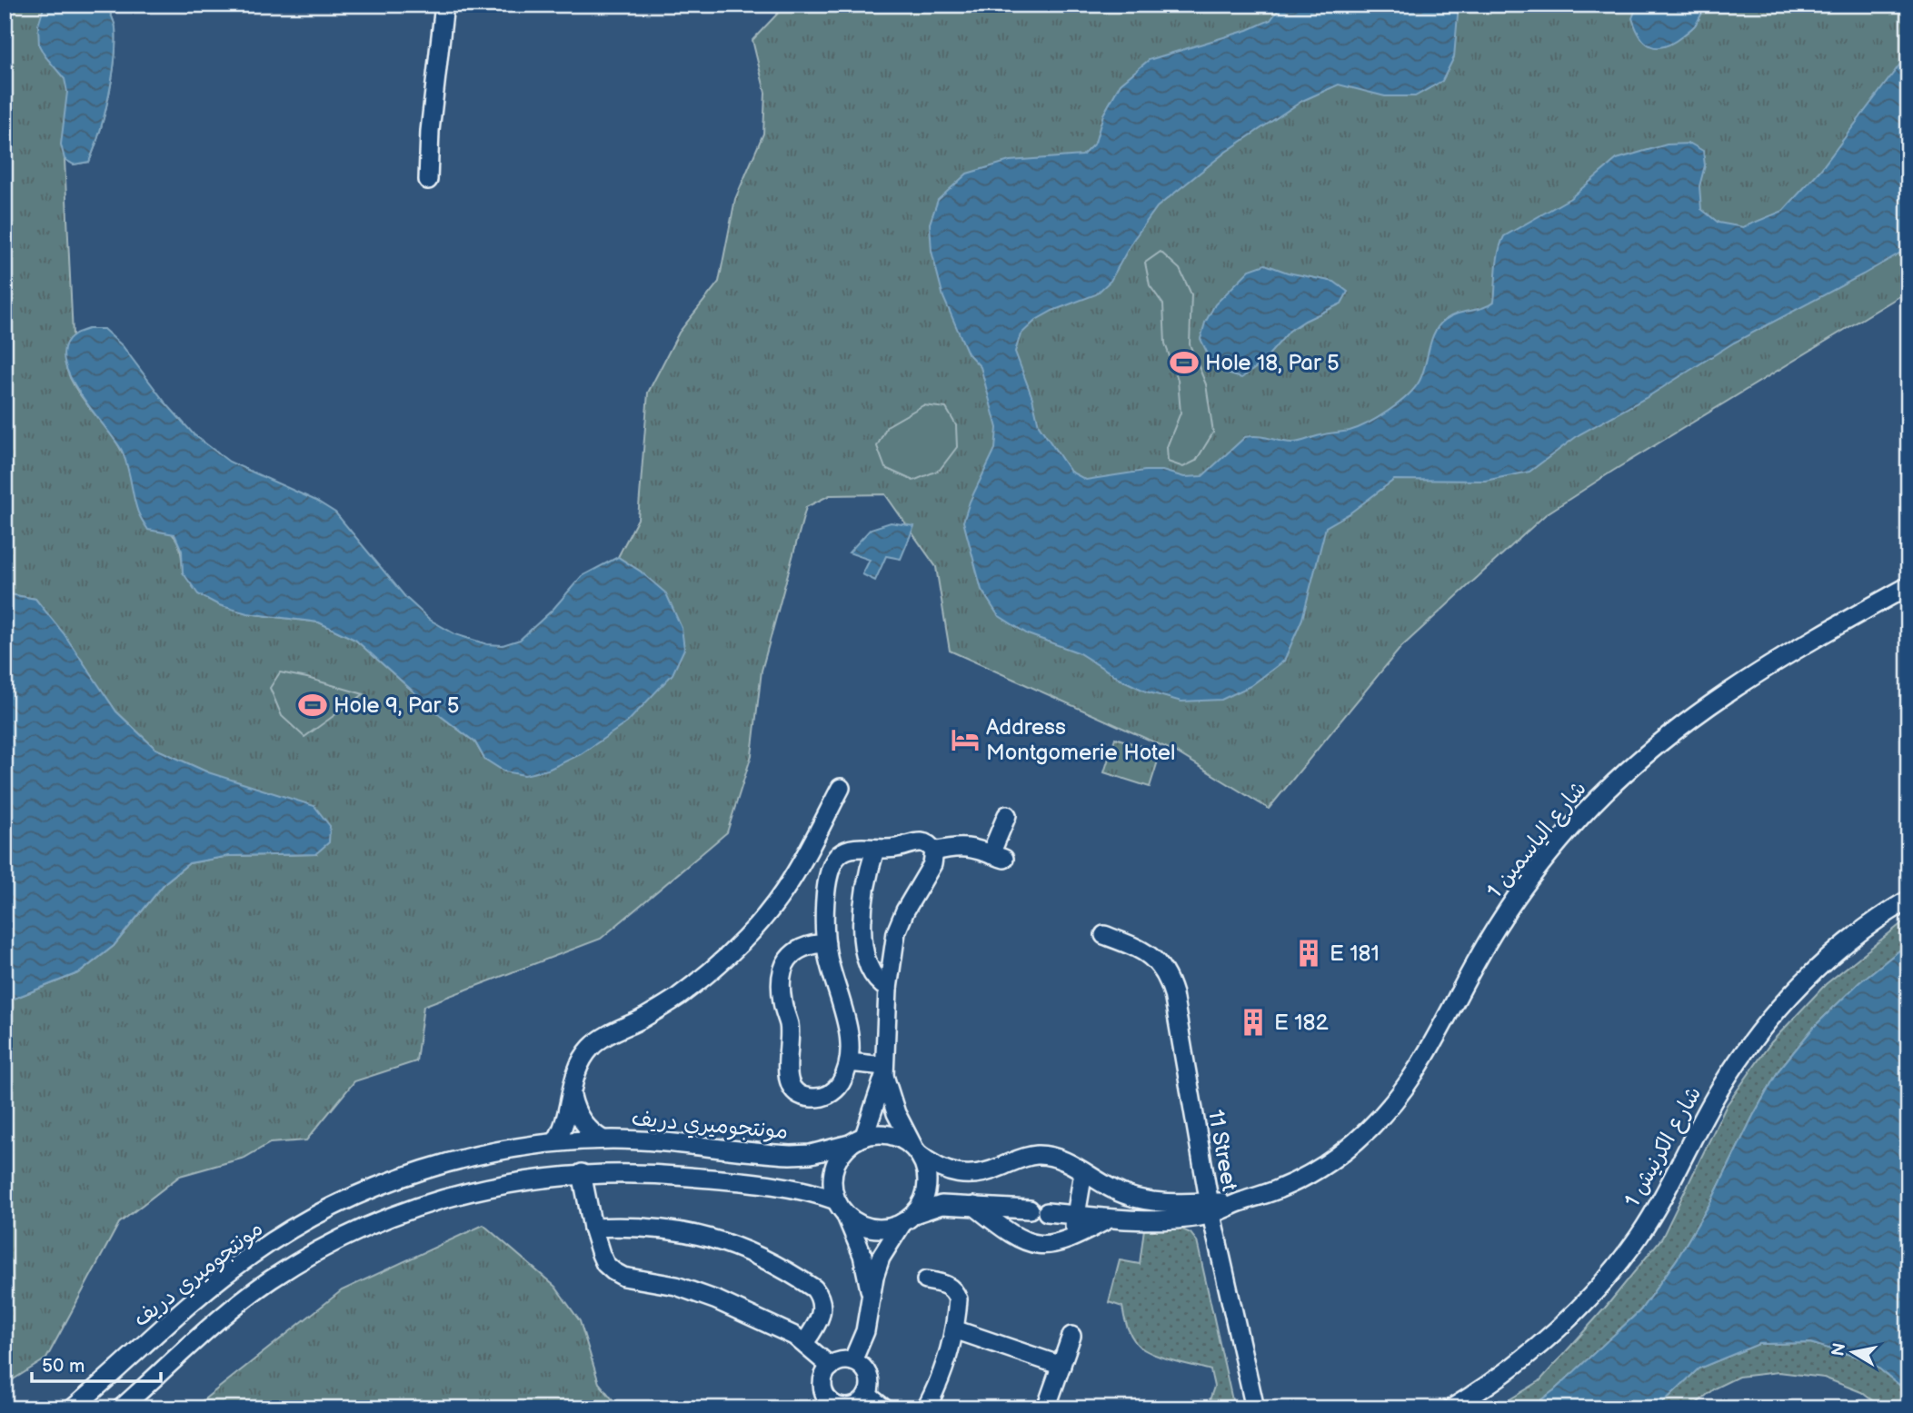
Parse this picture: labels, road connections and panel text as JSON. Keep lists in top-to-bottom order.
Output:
{
  "streets": {
    "street": [
      "شارع الياسمين 1",
      "مونتجوميري دريف",
      "شارع الكرنيش 1",
      "11 Street"
    ]
  },
  "crossings": [
    ["شارع الياسمين 1", "11 Street"]
  ],
  "places": {
    "sports": ["Hole 18, Par 5", "Hole 9, Par 5"],
    "hotel": ["Address Montgomerie Hotel"],
    "building": ["E 181", "E 182"]
  },
  "scale_bar": "50 m",
  "north": "left"
}
